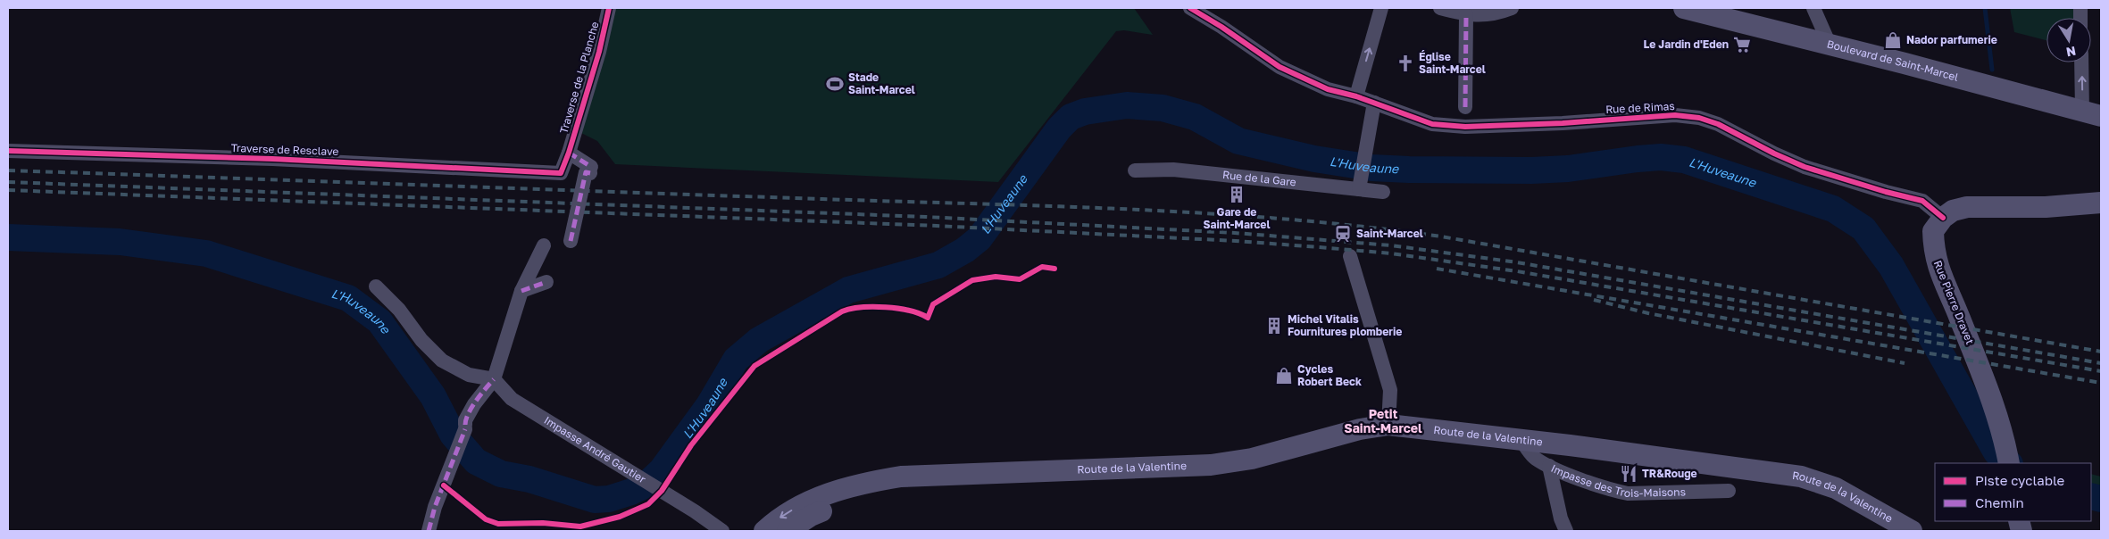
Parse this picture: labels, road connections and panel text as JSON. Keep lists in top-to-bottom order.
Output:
{
  "streets": {
    "main road": ["Boulevard de Saint-Marcel", "Rue Pierre Dravet", "Route de la Valentine"],
    "street": [
      "Traverse de la Planche",
      "Rue de Rimas",
      "Traverse de Resclave",
      "Rue de la Gare",
      "Impasse André Gautier",
      "Impasse des Trois-Maisons"
    ]
  },
  "crossings": [
    ["Traverse de la Planche", "Traverse de Resclave"],
    ["Rue de Rimas", "Rue Pierre Dravet"],
    ["Route de la Valentine", "Impasse des Trois-Maisons"]
  ],
  "districts": ["Petit Saint-Marcel"],
  "water": ["L'Huveaune"],
  "places": {
    "shop": ["Nador parfumerie", "Cycles Robert Beck"],
    "supermarket": ["Le Jardin d'Eden"],
    "church": ["Église Saint-Marcel"],
    "sports": ["Stade Saint-Marcel"],
    "building": ["Gare de Saint-Marcel", "Michel Vitalis Fournitures plomberie"],
    "station": ["Saint-Marcel"],
    "restaurant": ["TR&Rouge"]
  },
  "legend": ["Piste cyclable", "Chemin"],
  "north": "bottom"
}
